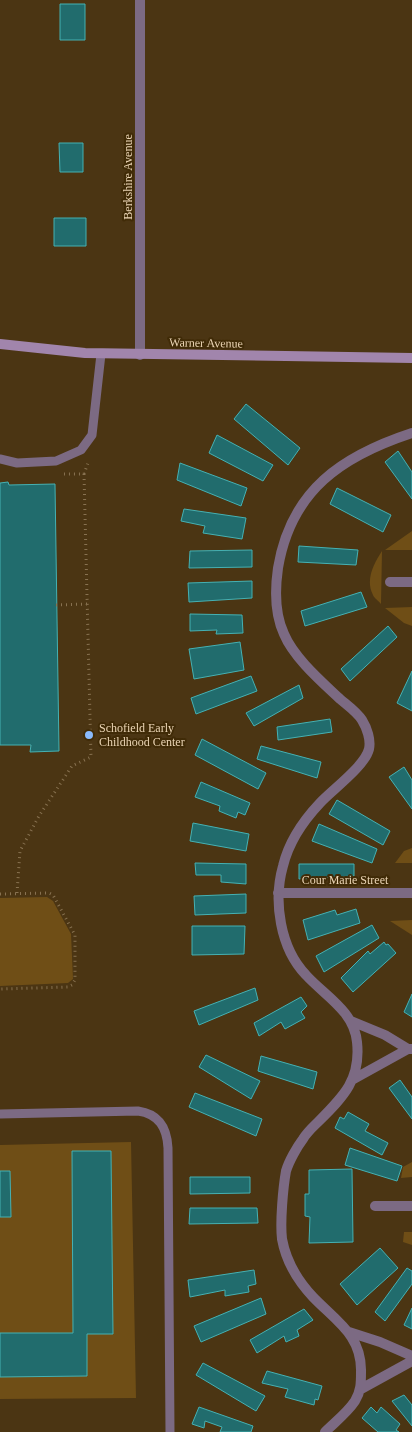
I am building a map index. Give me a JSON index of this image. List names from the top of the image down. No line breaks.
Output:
{"streets":{"street":["Berkshire Avenue","Warner Avenue","Cour Marie Street"]},"crossings":[["Berkshire Avenue","Warner Avenue"]],"places":["Schofield Early Childhood Center"]}
